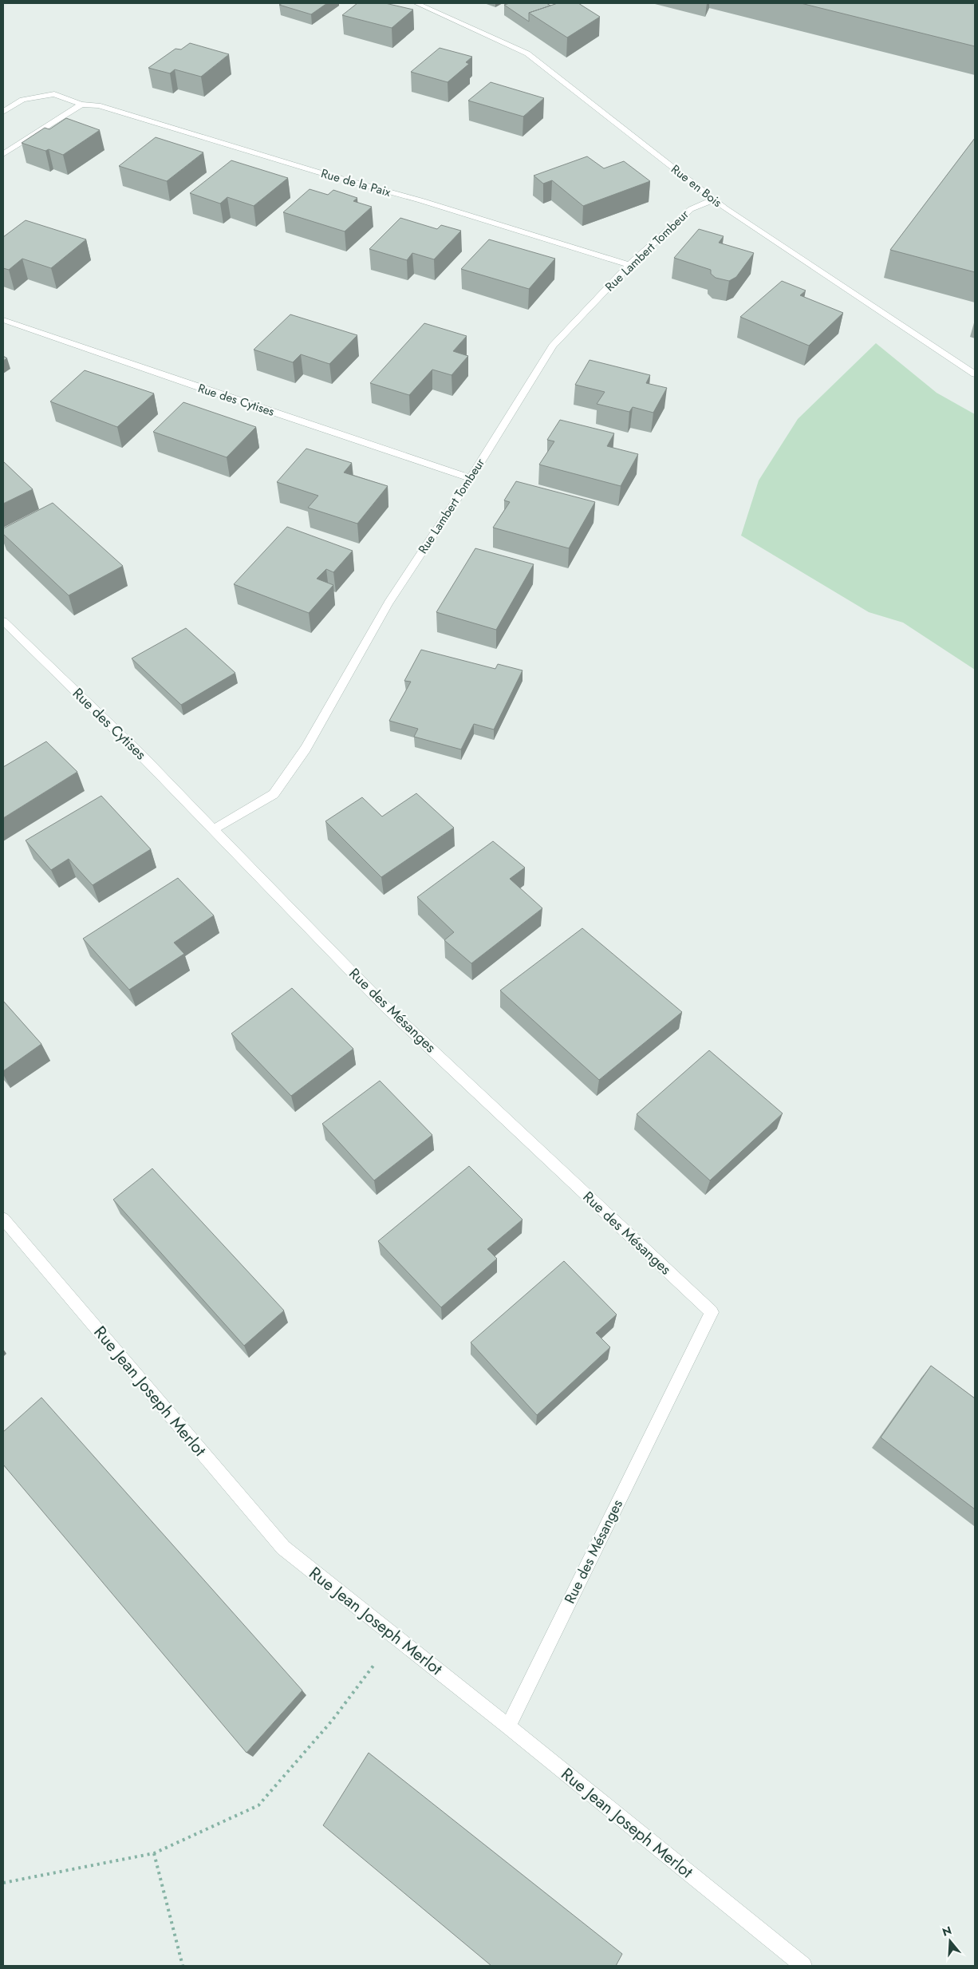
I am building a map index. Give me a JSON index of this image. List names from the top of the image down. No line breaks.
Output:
{"streets":{"street":["Rue de la Paix","Rue en Bois","Rue Lambert Tombeur","Rue des Cytises","Rue des Mésanges","Rue Jean Joseph Merlot"]},"crossings":[["Rue de la Paix","Rue Lambert Tombeur"],["Rue en Bois","Rue Lambert Tombeur"],["Rue Lambert Tombeur","Rue des Cytises"],["Rue Lambert Tombeur","Rue des Mésanges"],["Rue des Cytises","Rue des Mésanges"],["Rue des Mésanges","Rue Jean Joseph Merlot"]],"north":"top"}
